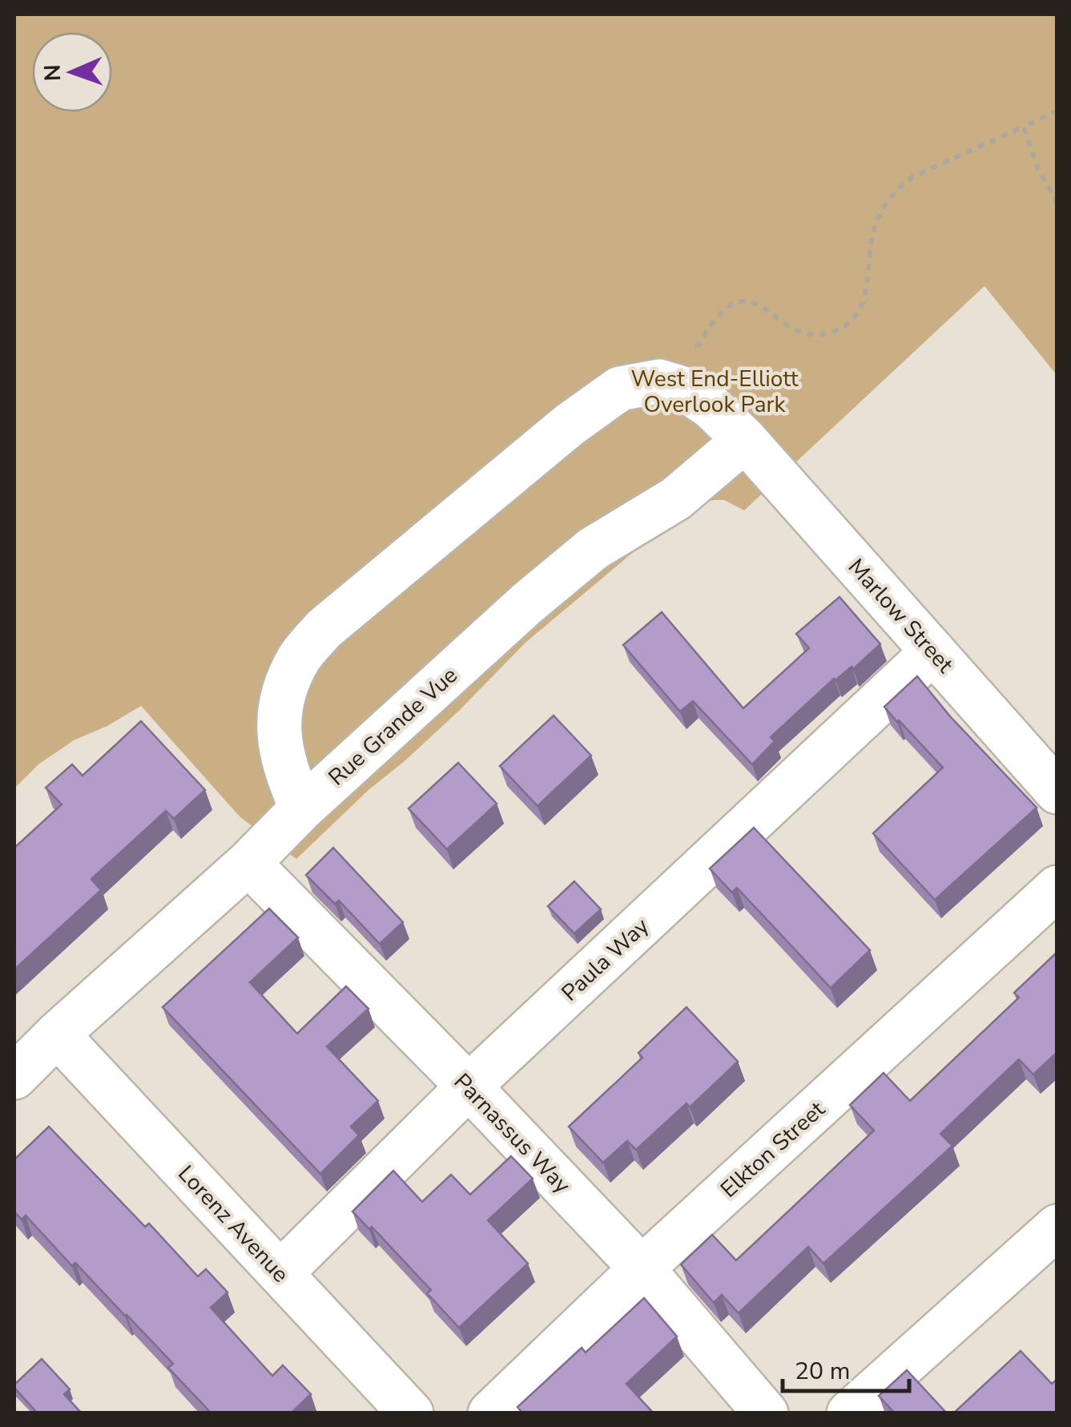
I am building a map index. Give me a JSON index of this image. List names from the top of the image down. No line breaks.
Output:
{"streets":{"street":["Marlow Street","Rue Grande Vue","Paula Way","Parnassus Way","Elkton Street","Lorenz Avenue"]},"crossings":[["Marlow Street","Rue Grande Vue"],["Marlow Street","Paula Way"],["Rue Grande Vue","Parnassus Way"],["Rue Grande Vue","Lorenz Avenue"],["Paula Way","Parnassus Way"],["Paula Way","Lorenz Avenue"],["Parnassus Way","Elkton Street"]],"parks":["West End-Elliott Overlook Park"],"scale_bar":"20 m","north":"left"}
